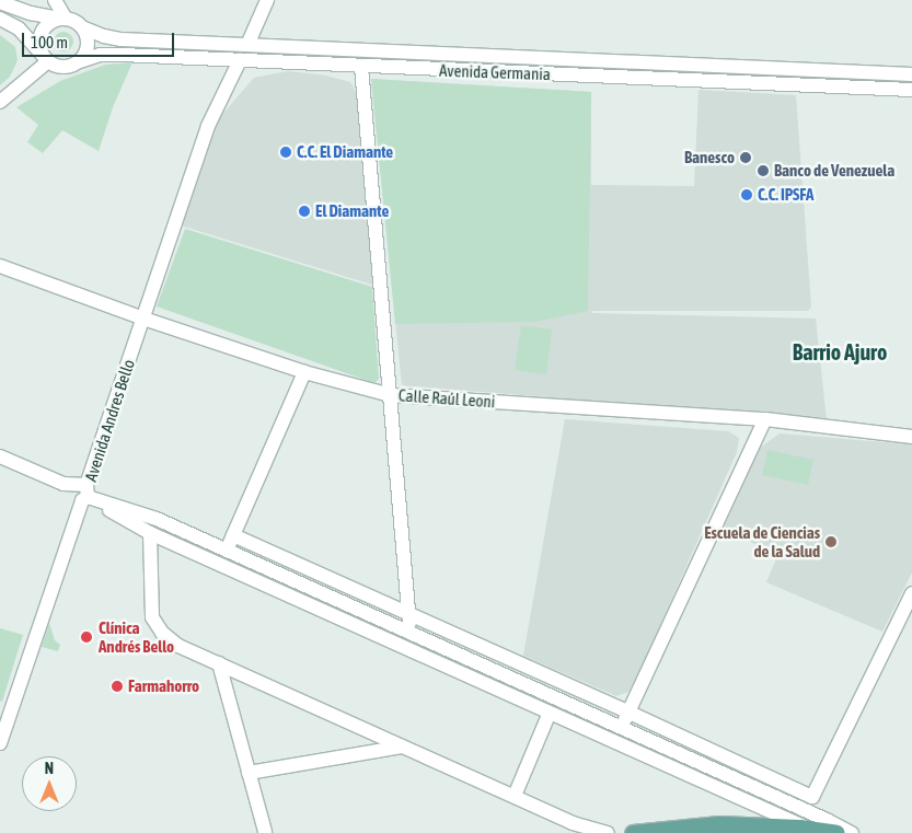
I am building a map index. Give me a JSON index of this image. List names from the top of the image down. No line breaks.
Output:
{"streets":{"street":["Avenida Germania","Calle Raúl Leoni","Avenida Andres Bello"]},"crossings":[["Avenida Germania","Avenida Andres Bello"],["Calle Raúl Leoni","Avenida Andres Bello"]],"districts":["Barrio Ajuro"],"places":["C.C. El Diamante","Banesco","Banco de Venezuela","C.C. IPSFA","El Diamante","Escuela de Ciencias de la Salud","Clínica Andrés Bello","Farmahorro"],"scale_bar":"100 m","north":"top"}
